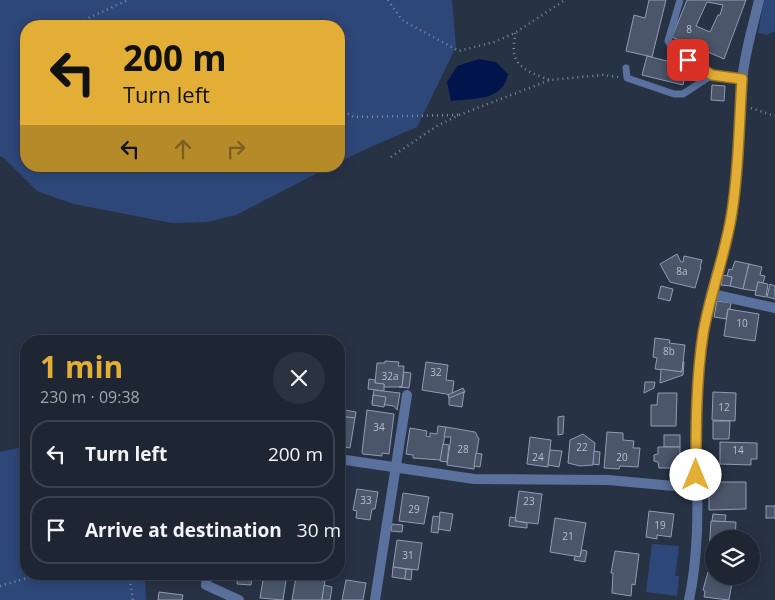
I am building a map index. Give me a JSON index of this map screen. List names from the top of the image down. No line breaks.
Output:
{"house_numbers":["8","8a","10","8b","32","32a","12","34","22","28","14","24","20","33","23","29","19","21","31"],"page":{"turn":["200 m","Turn left"],"heading":["1 min","230 m · 09:38"],"list":[{"name":"Turn left","value":"200 m"},{"name":"Arrive at destination","value":"30 m"}]}}
